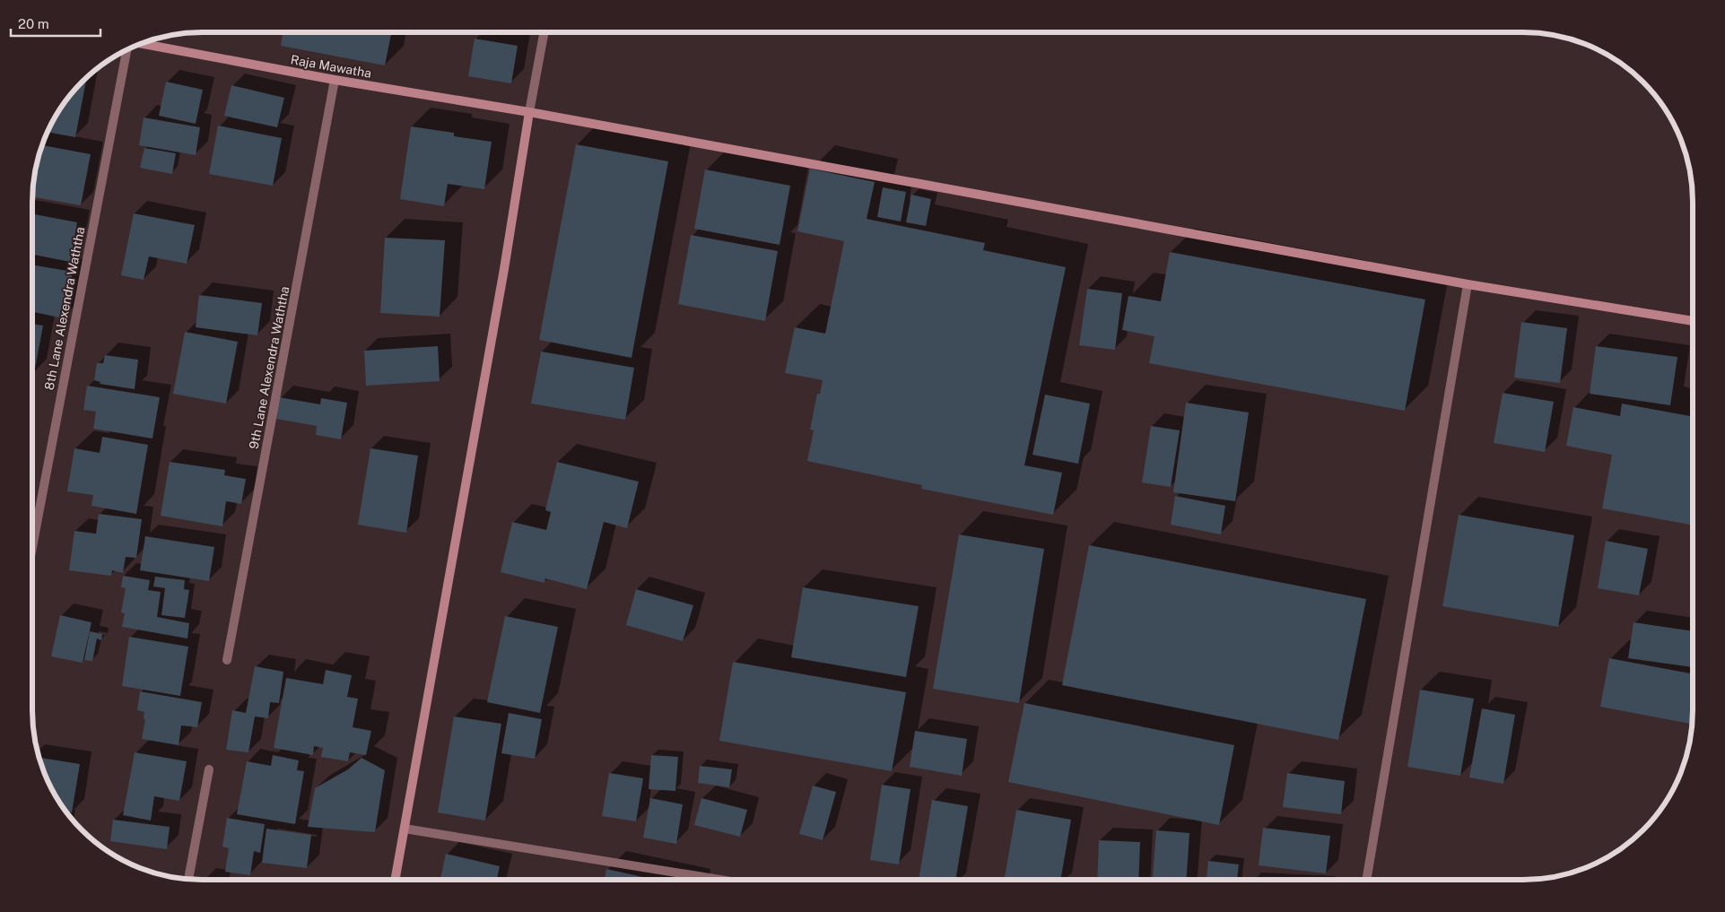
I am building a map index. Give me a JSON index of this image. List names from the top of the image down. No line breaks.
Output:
{"streets":{"street":["Raja Mawatha","8th Lane Alexendra Waththa","9th Lane Alexendra Waththa"]},"crossings":[["Raja Mawatha","9th Lane Alexendra Waththa"]],"scale_bar":"20 m"}
